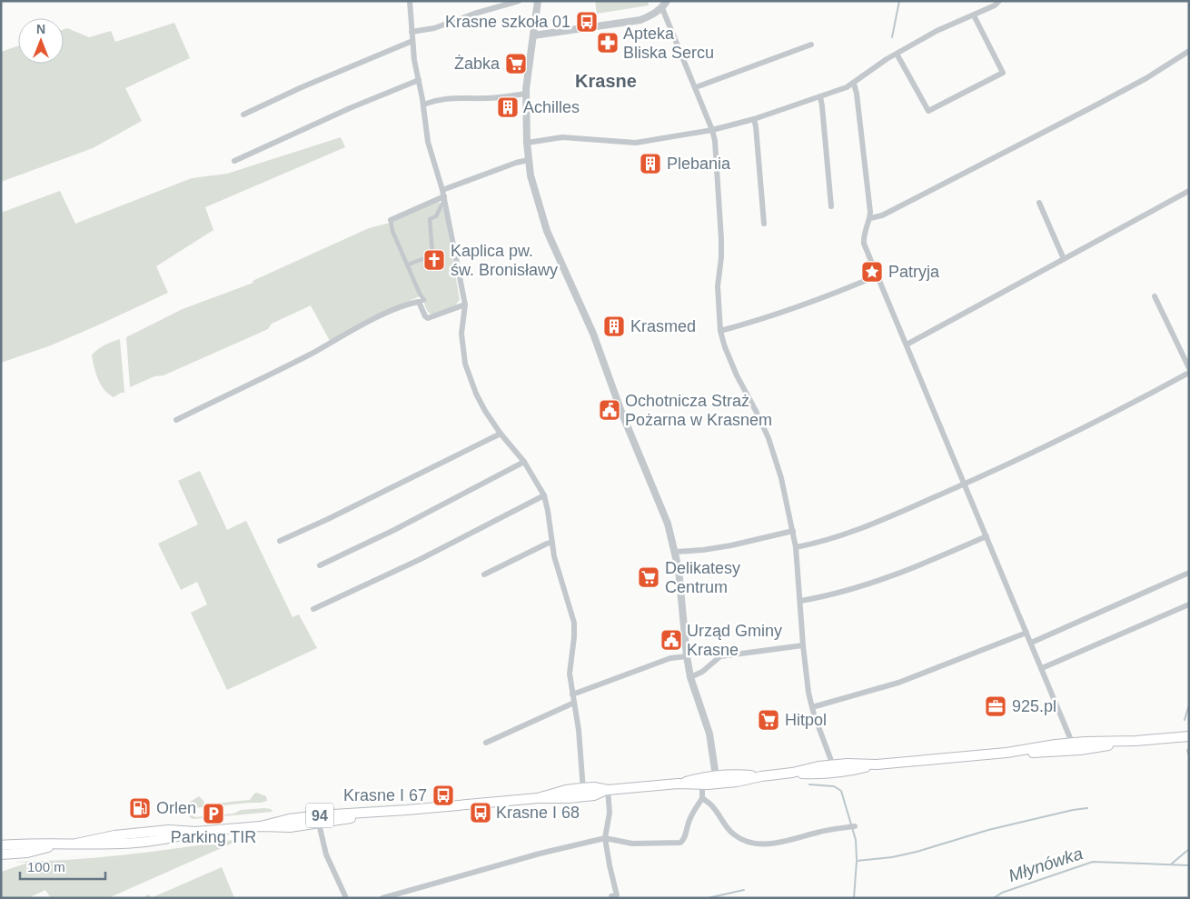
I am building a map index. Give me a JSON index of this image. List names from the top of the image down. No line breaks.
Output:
{"streets":{"main road":["94"]},"districts":["Krasne"],"water":["Młynówka"],"places":{"bus stop":["Krasne szkoła 01","Krasne I 67","Krasne I 68"],"pharmacy":["Apteka Bliska Sercu"],"supermarket":["Żabka","Delikatesy Centrum","Hitpol"],"building":["Achilles","Plebania","Krasmed"],"church":["Kaplica pw. św. Bronisławy"],"place":["Patryja"],"public building":["Ochotnicza Straż Pożarna w Krasnem","Urząd Gminy Krasne"],"office":["925.pl"],"fuel station":["Orlen"],"parking":["Parking TIR"]},"scale_bar":"100 m","north":"top"}
